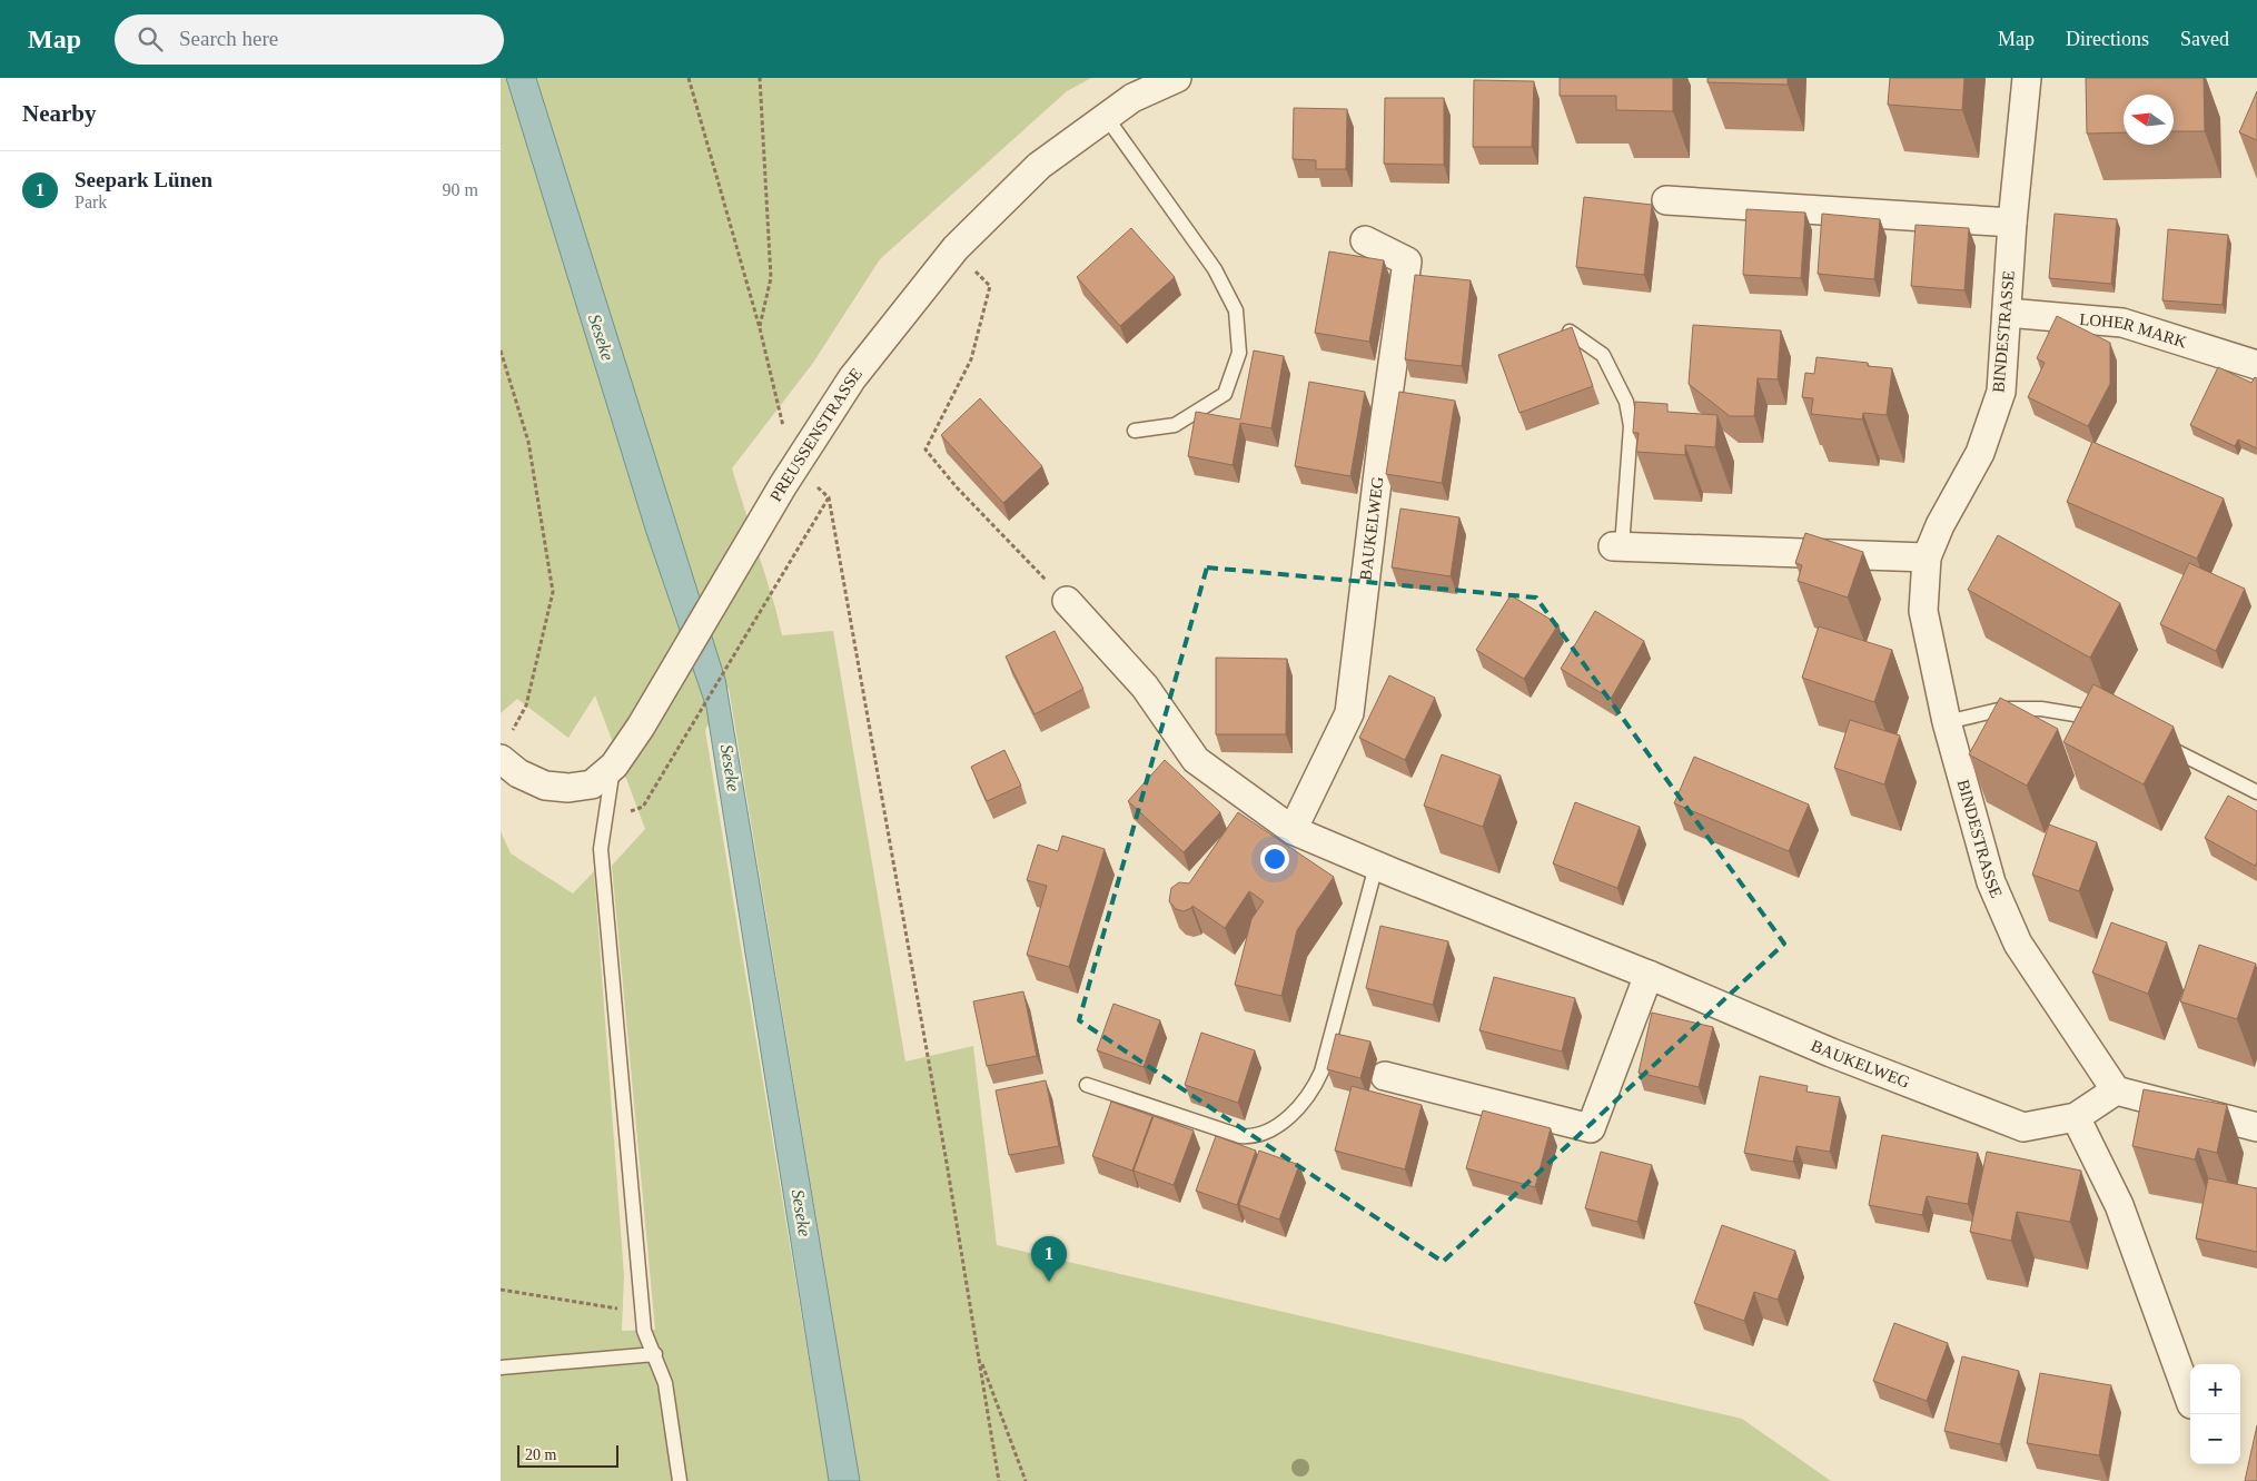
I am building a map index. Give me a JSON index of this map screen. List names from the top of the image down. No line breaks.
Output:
{"streets":{"street":["BINDESTRASSE","LOHER MARK","PREUSSENSTRASSE","BAUKELWEG"]},"crossings":[["BINDESTRASSE","LOHER MARK"],["BINDESTRASSE","BAUKELWEG"]],"water":["Seseke"],"scale_bar":"20 m","north":"left","page":{"header":"Map","search":"Search here","nav":["Map","Directions","Saved"],"heading":"Nearby","list":[{"mark":"1","name":"Seepark Lünen","note":"Park","value":"90 m"}],"pins":"1","map_buttons":["+","−"],"scale":"20 m"}}
